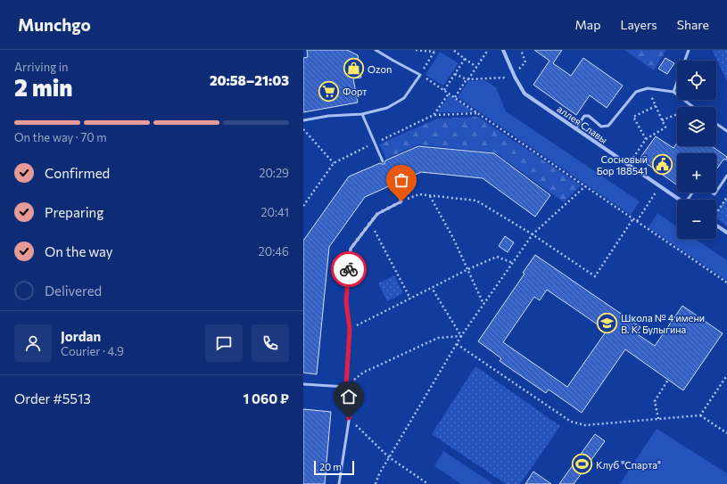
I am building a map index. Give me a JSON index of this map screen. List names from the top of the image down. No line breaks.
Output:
{"streets":{"street":["аллея Славы"]},"places":{"shop":["Ozon"],"supermarket":["Форт"],"public building":["Сосновый Бор 188541"],"school or university":["Школа № 4 имени В. К. Булыгина"],"sports":["Клуб \"Спарта\""]},"scale_bar":"20 m","page":{"header":"Munchgo","nav":["Map","Layers","Share"],"heading":["2 min","Arriving in","20:58–21:03"],"panel":["Jordan","Courier · 4.9","Order #5513","1 060 ₽"],"map_buttons":["+","−"],"bar":"On the way · 70 m","list":[["Confirmed","20:29"],["Preparing","20:41"],["On the way","20:46"],"Delivered"],"scale":"20 m"}}
